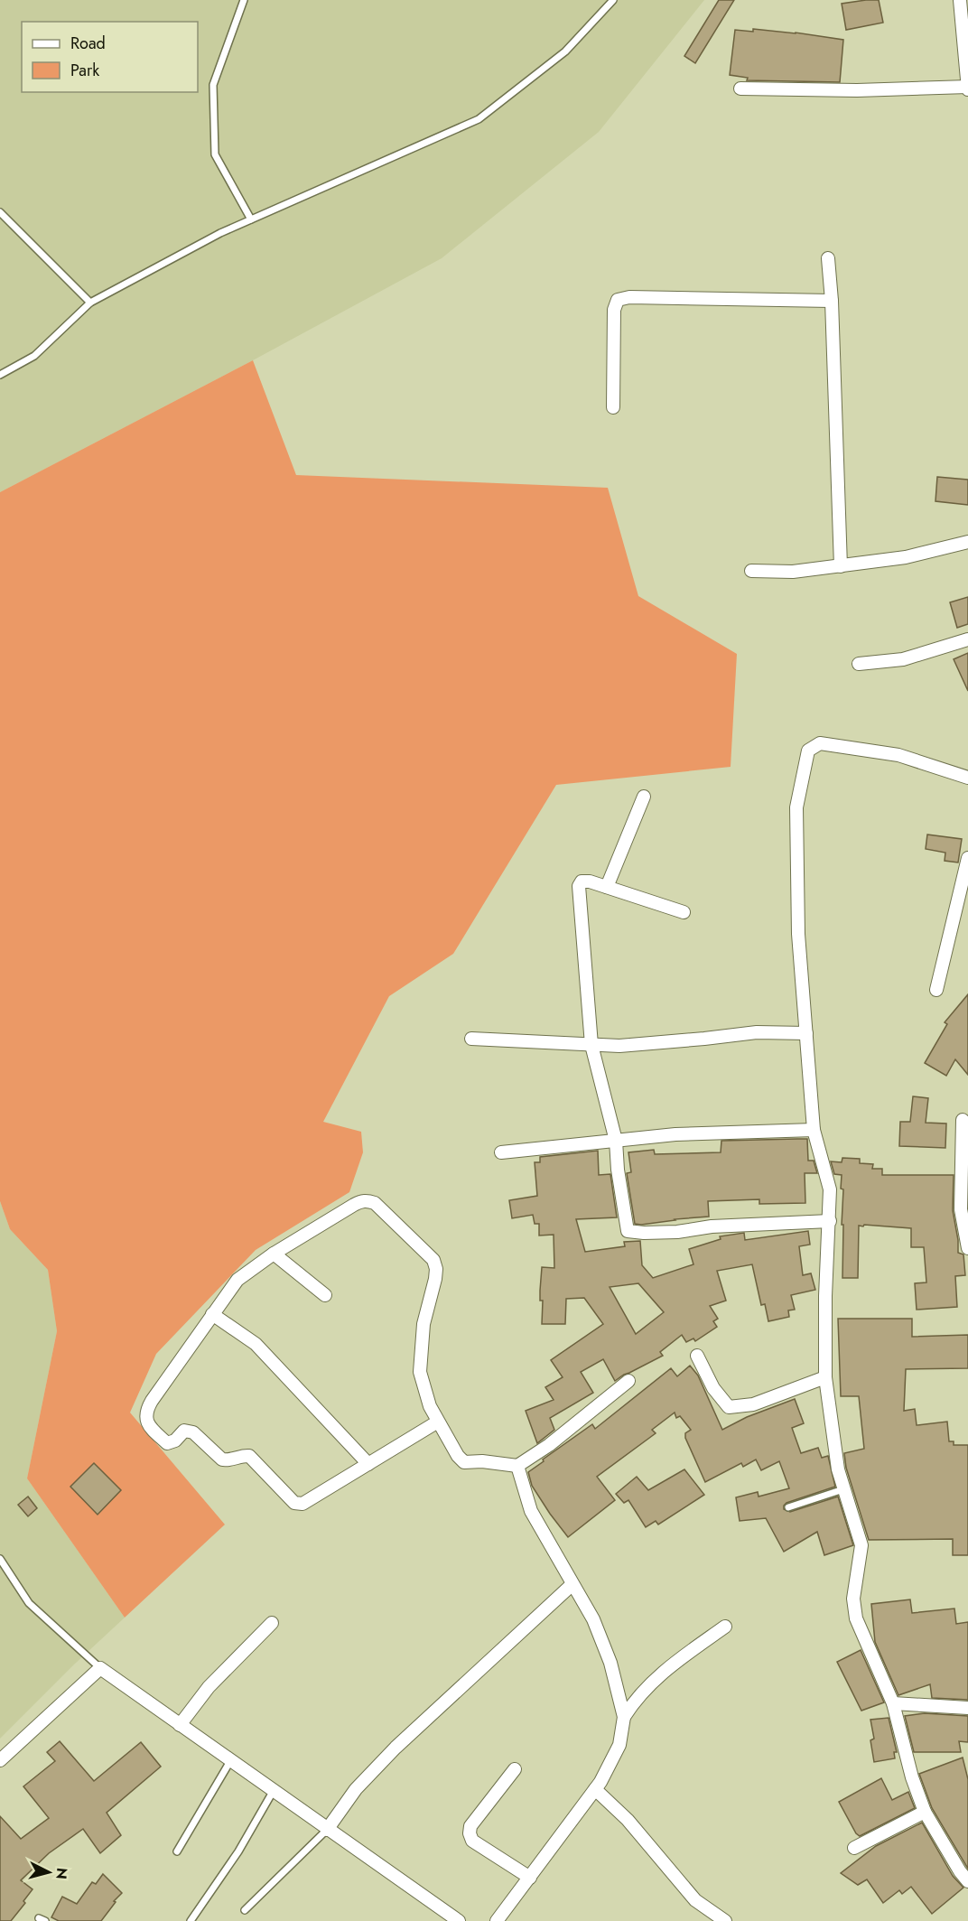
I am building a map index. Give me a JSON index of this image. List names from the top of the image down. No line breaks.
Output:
{"legend":["Road","Park"],"north":"right"}
